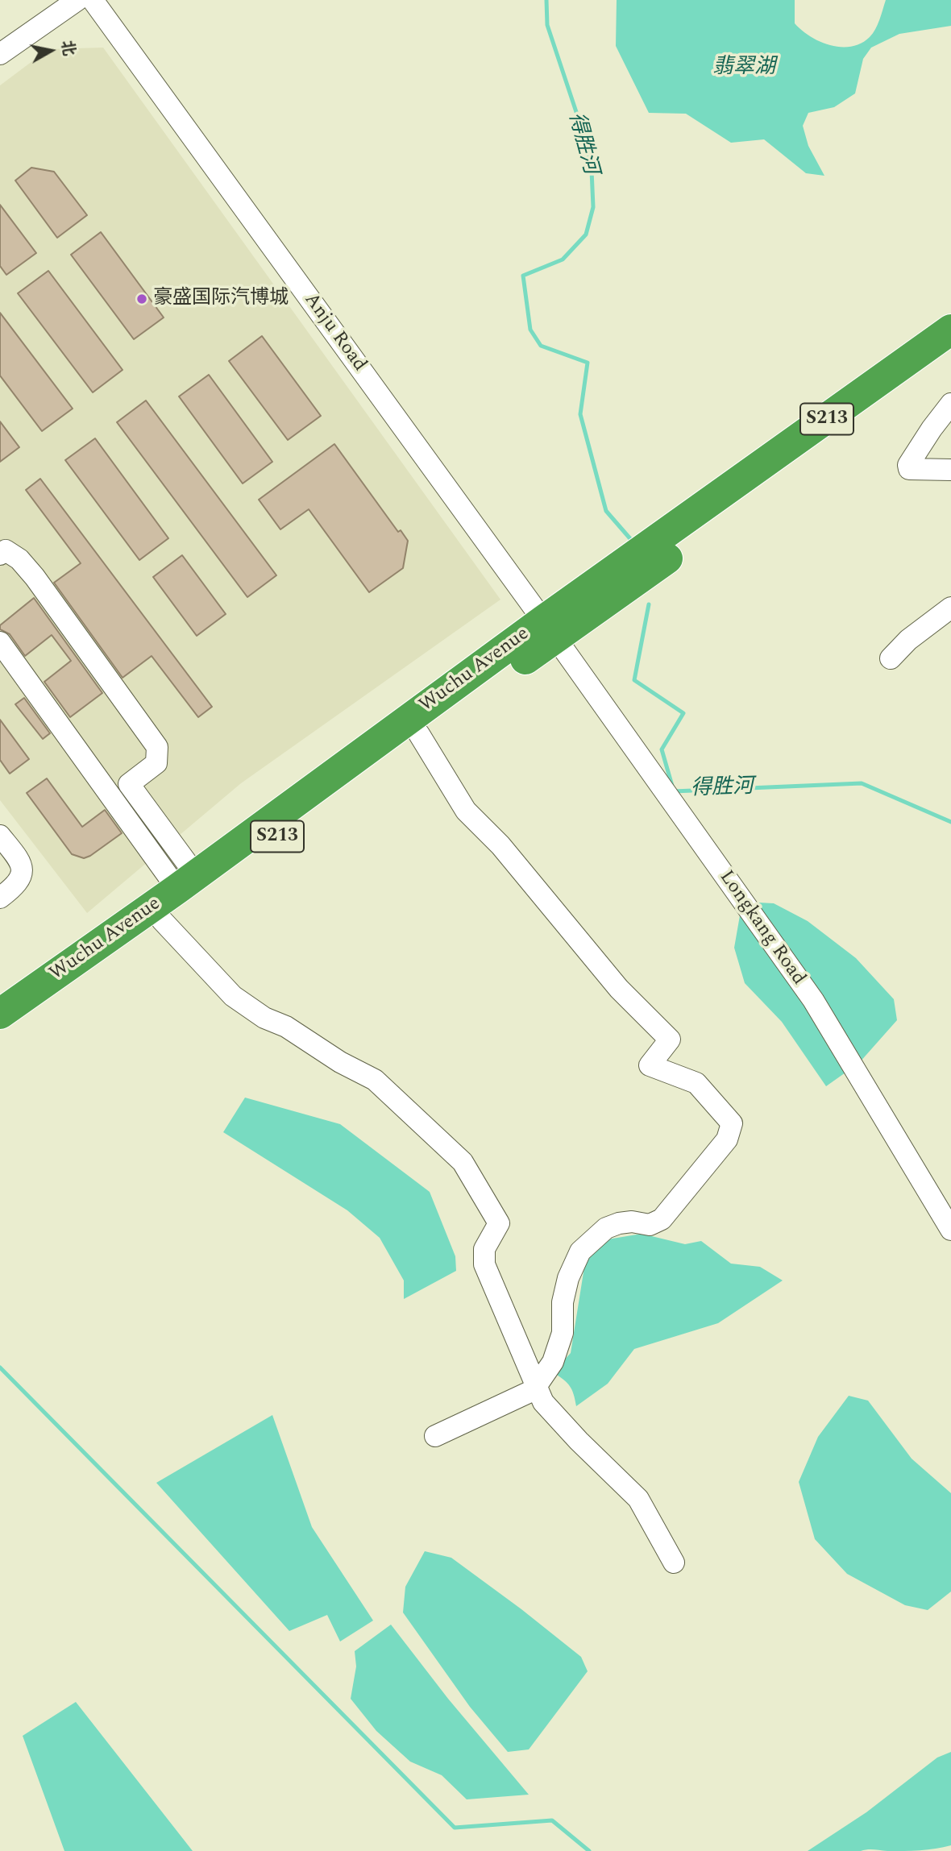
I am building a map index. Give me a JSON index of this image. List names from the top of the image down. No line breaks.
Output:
{"streets":{"highway":["S213","Wuchu Avenue"],"street":["Anju Road","Longkang Road"]},"crossings":[["Anju Road","Wuchu Avenue"],["Anju Road","Longkang Road"],["Wuchu Avenue","Longkang Road"]],"water":["翡翠湖","得胜河"],"places":["豪盛国际汽博城"],"north":"right"}
